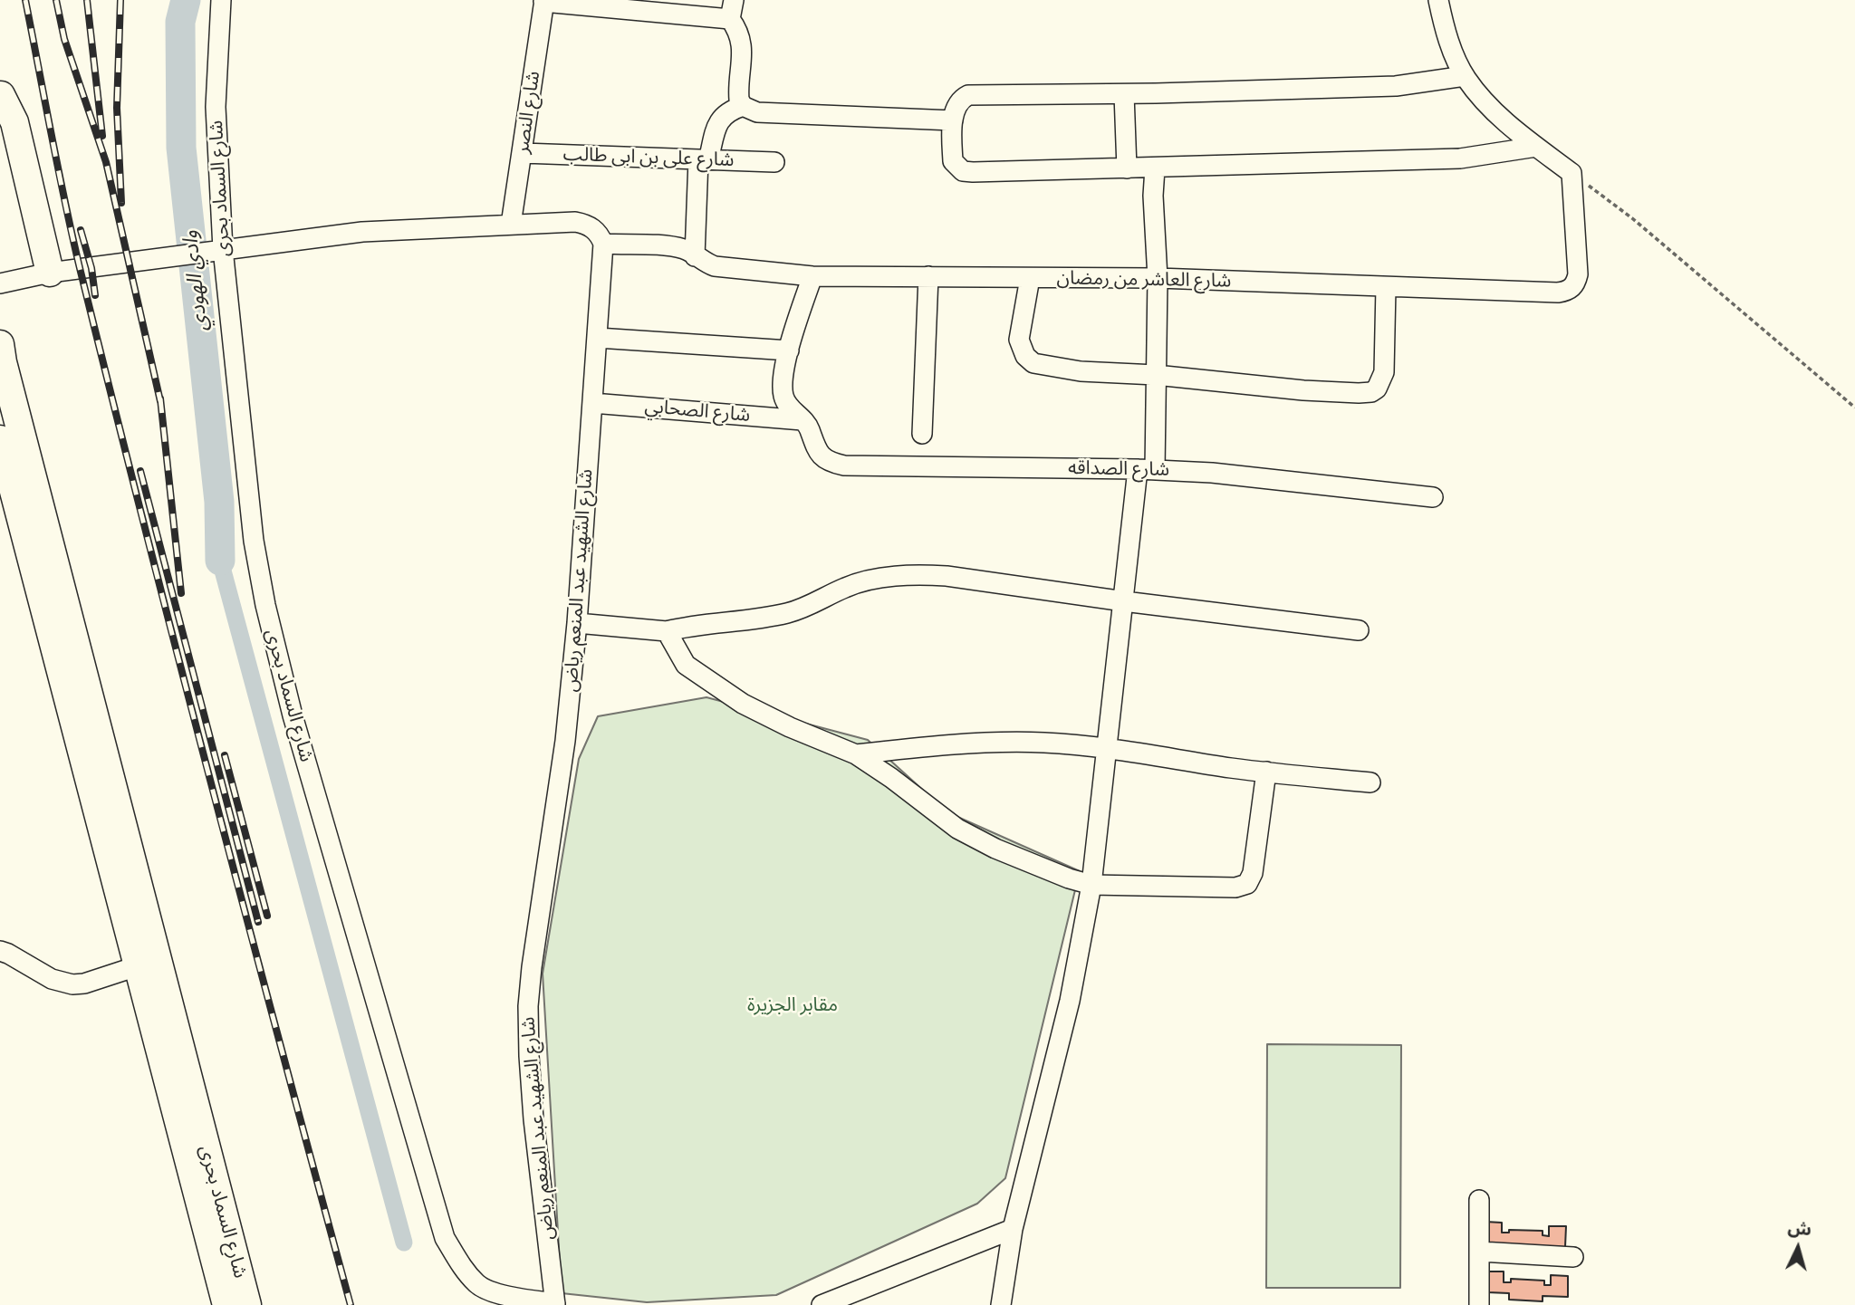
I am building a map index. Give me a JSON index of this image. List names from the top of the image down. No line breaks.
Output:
{"streets":{"highway":["شارع السماد بحرى"],"street":["شارع النصر","شارع على بن ابى طالب","شارع العاشر من رمضان","شارع الصحابي","شارع الصداقه","شارع الشهيد عبد المنعم رياض"]},"crossings":[["شارع النصر","شارع على بن ابى طالب"],["شارع السماد بحرى","شارع الشهيد عبد المنعم رياض"],["شارع العاشر من رمضان","شارع الشهيد عبد المنعم رياض"],["شارع الصحابي","شارع الصداقه"],["شارع الصحابي","شارع الشهيد عبد المنعم رياض"]],"water":["وادي الهودي"],"parks":["مقابر الجزيرة"],"north":"top"}
